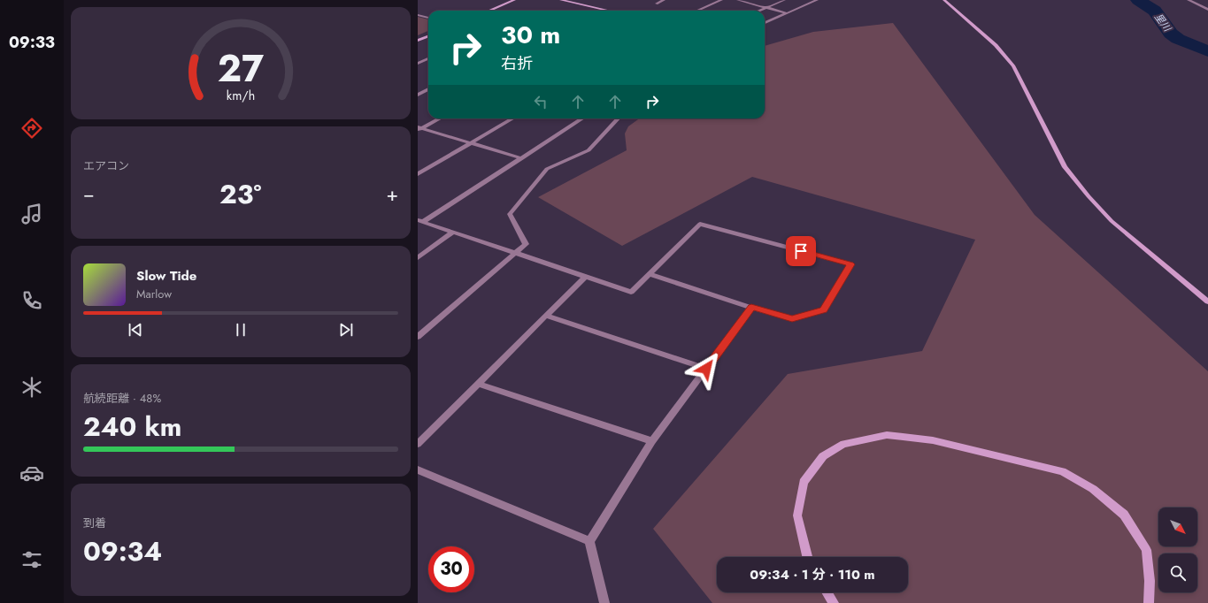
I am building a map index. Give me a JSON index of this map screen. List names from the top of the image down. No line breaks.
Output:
{"water":["里川"],"north":"bottom right","page":{"tabs":"09:33","turn":["30 m","右折"],"tile":["エアコン",["航続距離 · 48%","240 km"],["到着","09:34"]],"heat":["−","23°","+"],"song":["Slow Tide","Marlow"],"limit":"30","trip":"09:34 · 1 分 · 110 m","gauge":["27","km/h"]}}
